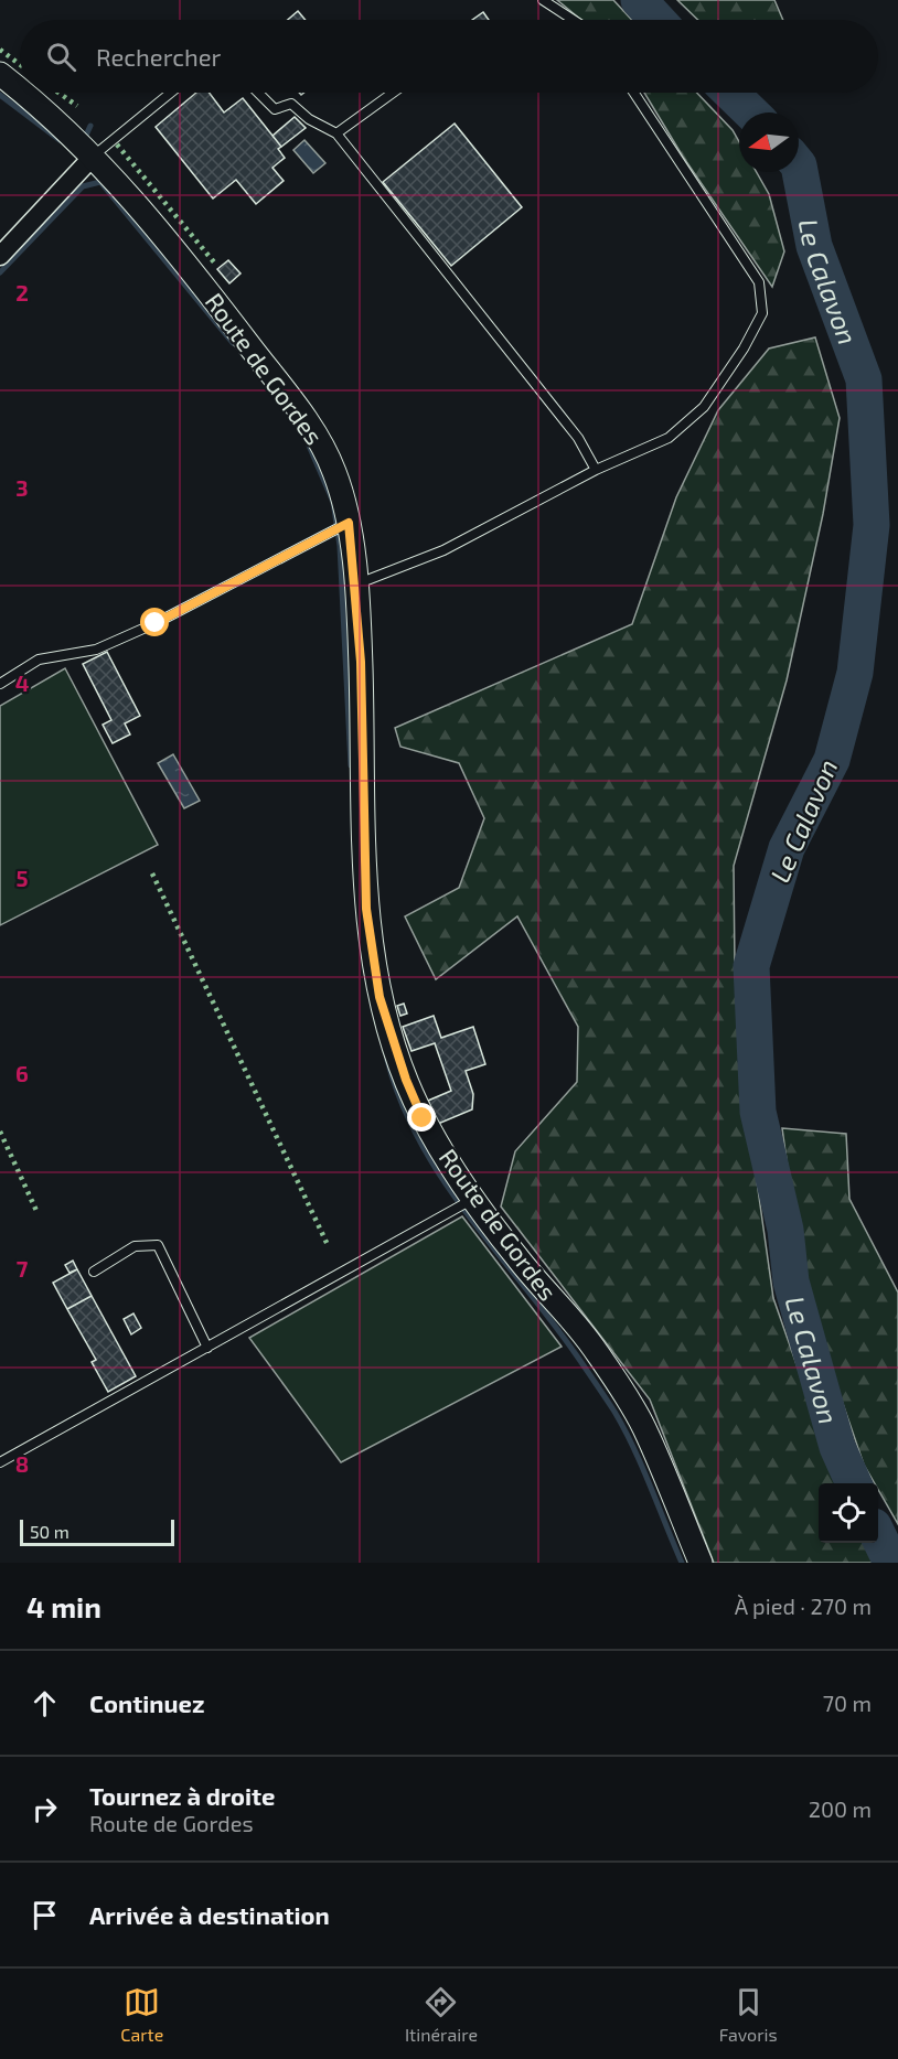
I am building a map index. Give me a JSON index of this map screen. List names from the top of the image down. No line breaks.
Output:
{"streets":{"street":["Route de Gordes"]},"water":["Le Calavon"],"scale_bar":"50 m","north":"left","page":{"search":"Rechercher","scale":"50 m","heading":["4 min","À pied · 270 m"],"list":[["Continuez","70 m"],["Tournez à droite","Route de Gordes","200 m"],"Arrivée à destination"],"nav":["Carte","Itinéraire","Favoris"]},"grid":{"rows":["2","3","4","5","6","7","8"]}}
